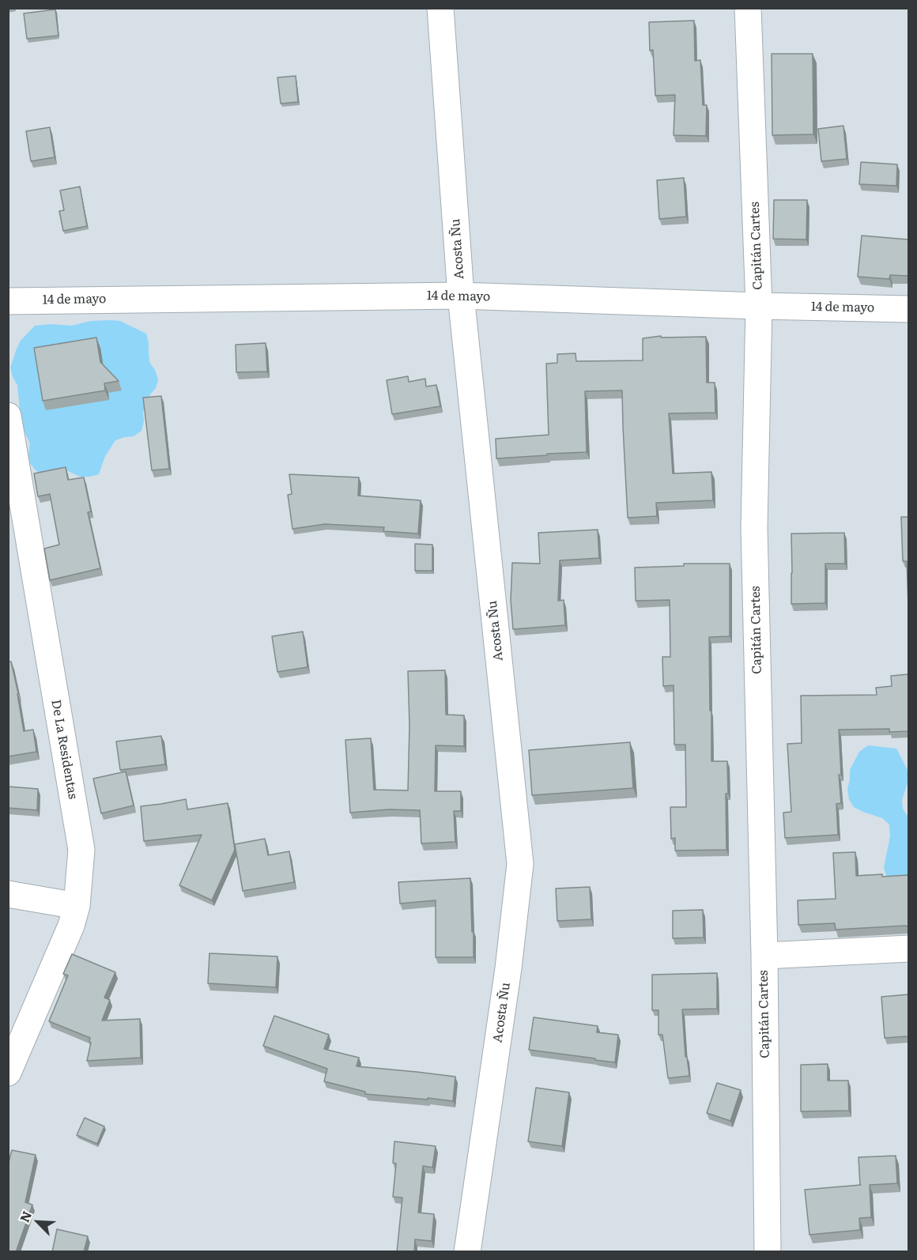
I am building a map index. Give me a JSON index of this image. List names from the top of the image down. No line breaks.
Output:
{"streets":{"street":["Capitán Cartes","Acosta Ñu","14 de mayo","De La Residentas"]},"crossings":[["Capitán Cartes","14 de mayo"],["Acosta Ñu","14 de mayo"]],"north":"top left"}
